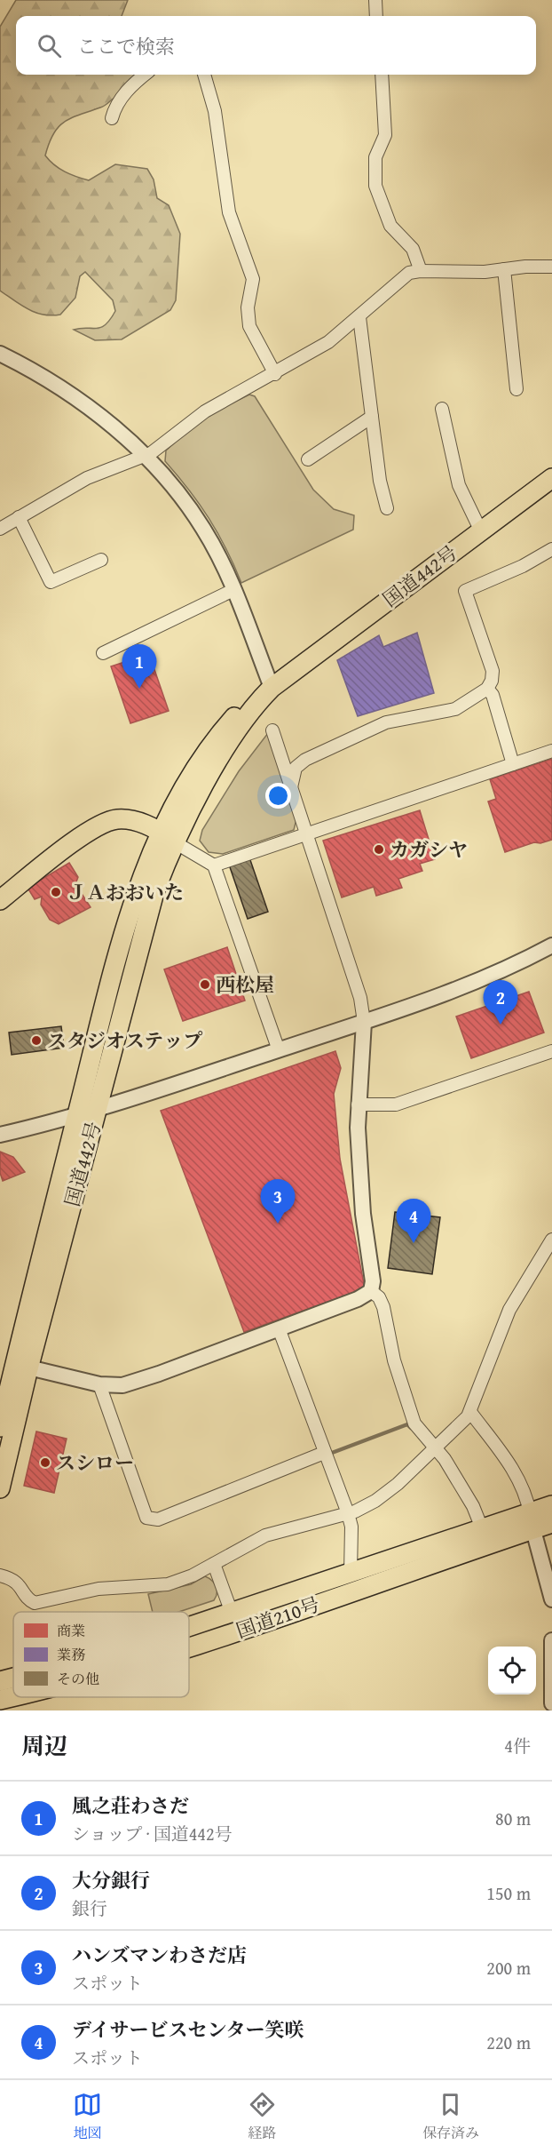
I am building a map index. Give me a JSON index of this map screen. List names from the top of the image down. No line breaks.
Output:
{"streets":{"highway":["国道442号","国道210号"]},"places":["カガシヤ","ＪＡおおいた","西松屋","スタジオステップ","スシロー"],"legend":["商業","業務","その他"],"page":{"search":"ここで検索","pins":["1","2","3","4"],"heading":["周辺","4件"],"list":[{"mark":"1","name":"風之荘わさだ","note":"ショップ · 国道442号","value":"80 m"},{"mark":"2","name":"大分銀行","note":"銀行","value":"150 m"},{"mark":"3","name":"ハンズマンわさだ店","note":"スポット","value":"200 m"},{"mark":"4","name":"デイサービスセンター笑咲","note":"スポット","value":"220 m"}],"nav":["地図","経路","保存済み"]}}
